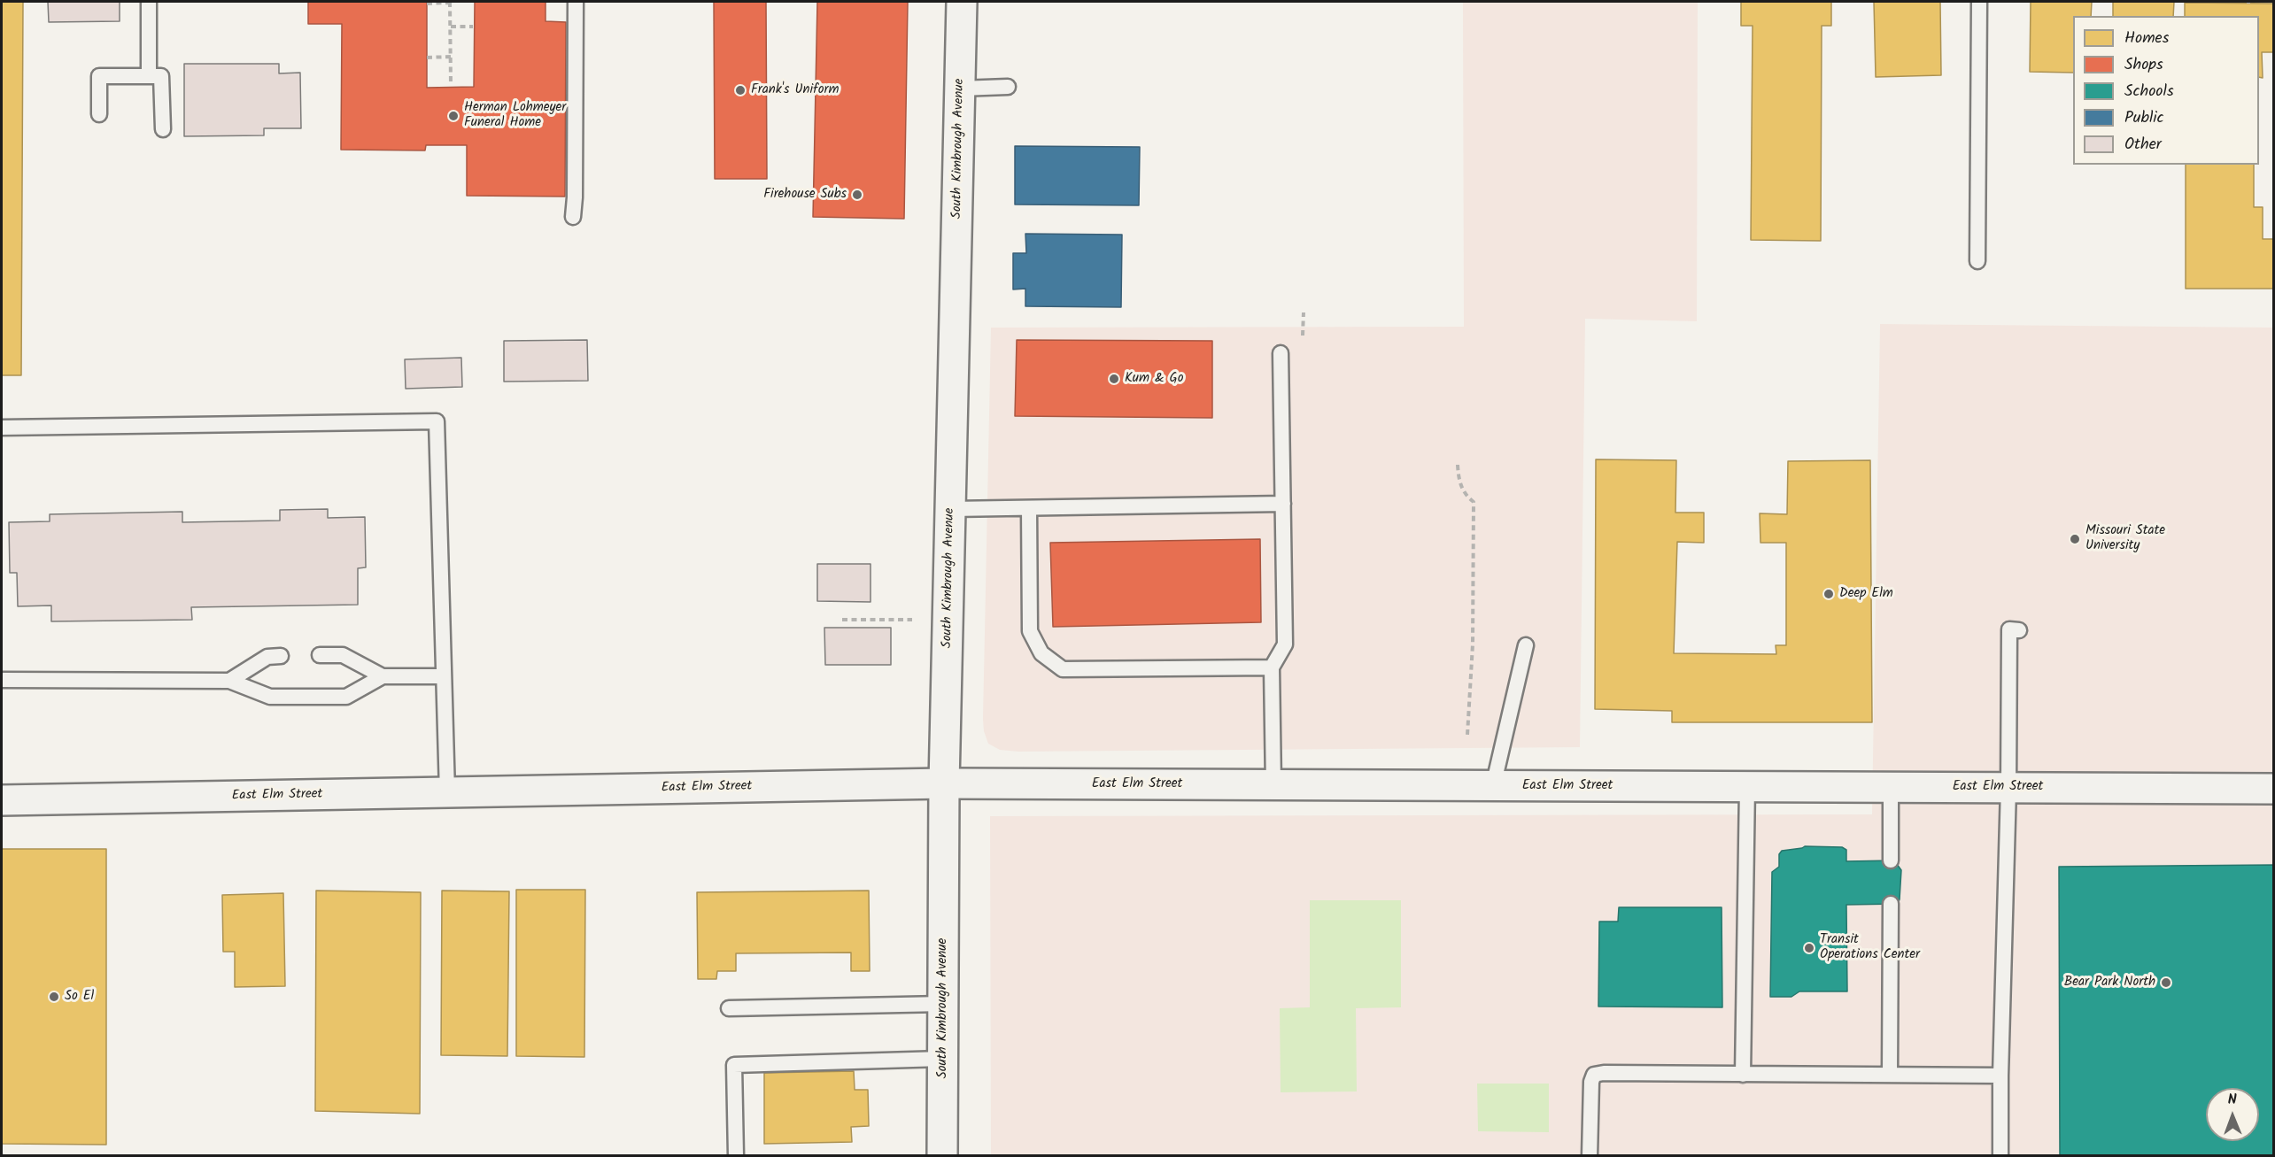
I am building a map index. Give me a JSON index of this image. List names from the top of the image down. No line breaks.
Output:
{"streets":{"street":["South Kimbrough Avenue","East Elm Street"]},"crossings":[["South Kimbrough Avenue","East Elm Street"]],"places":["Frank's Uniform","Herman Lohmeyer Funeral Home","Firehouse Subs","Kum & Go","Missouri State University","Deep Elm","Transit Operations Center","Bear Park North","So El"],"legend":["Homes","Shops","Schools","Public","Other"],"north":"top"}
